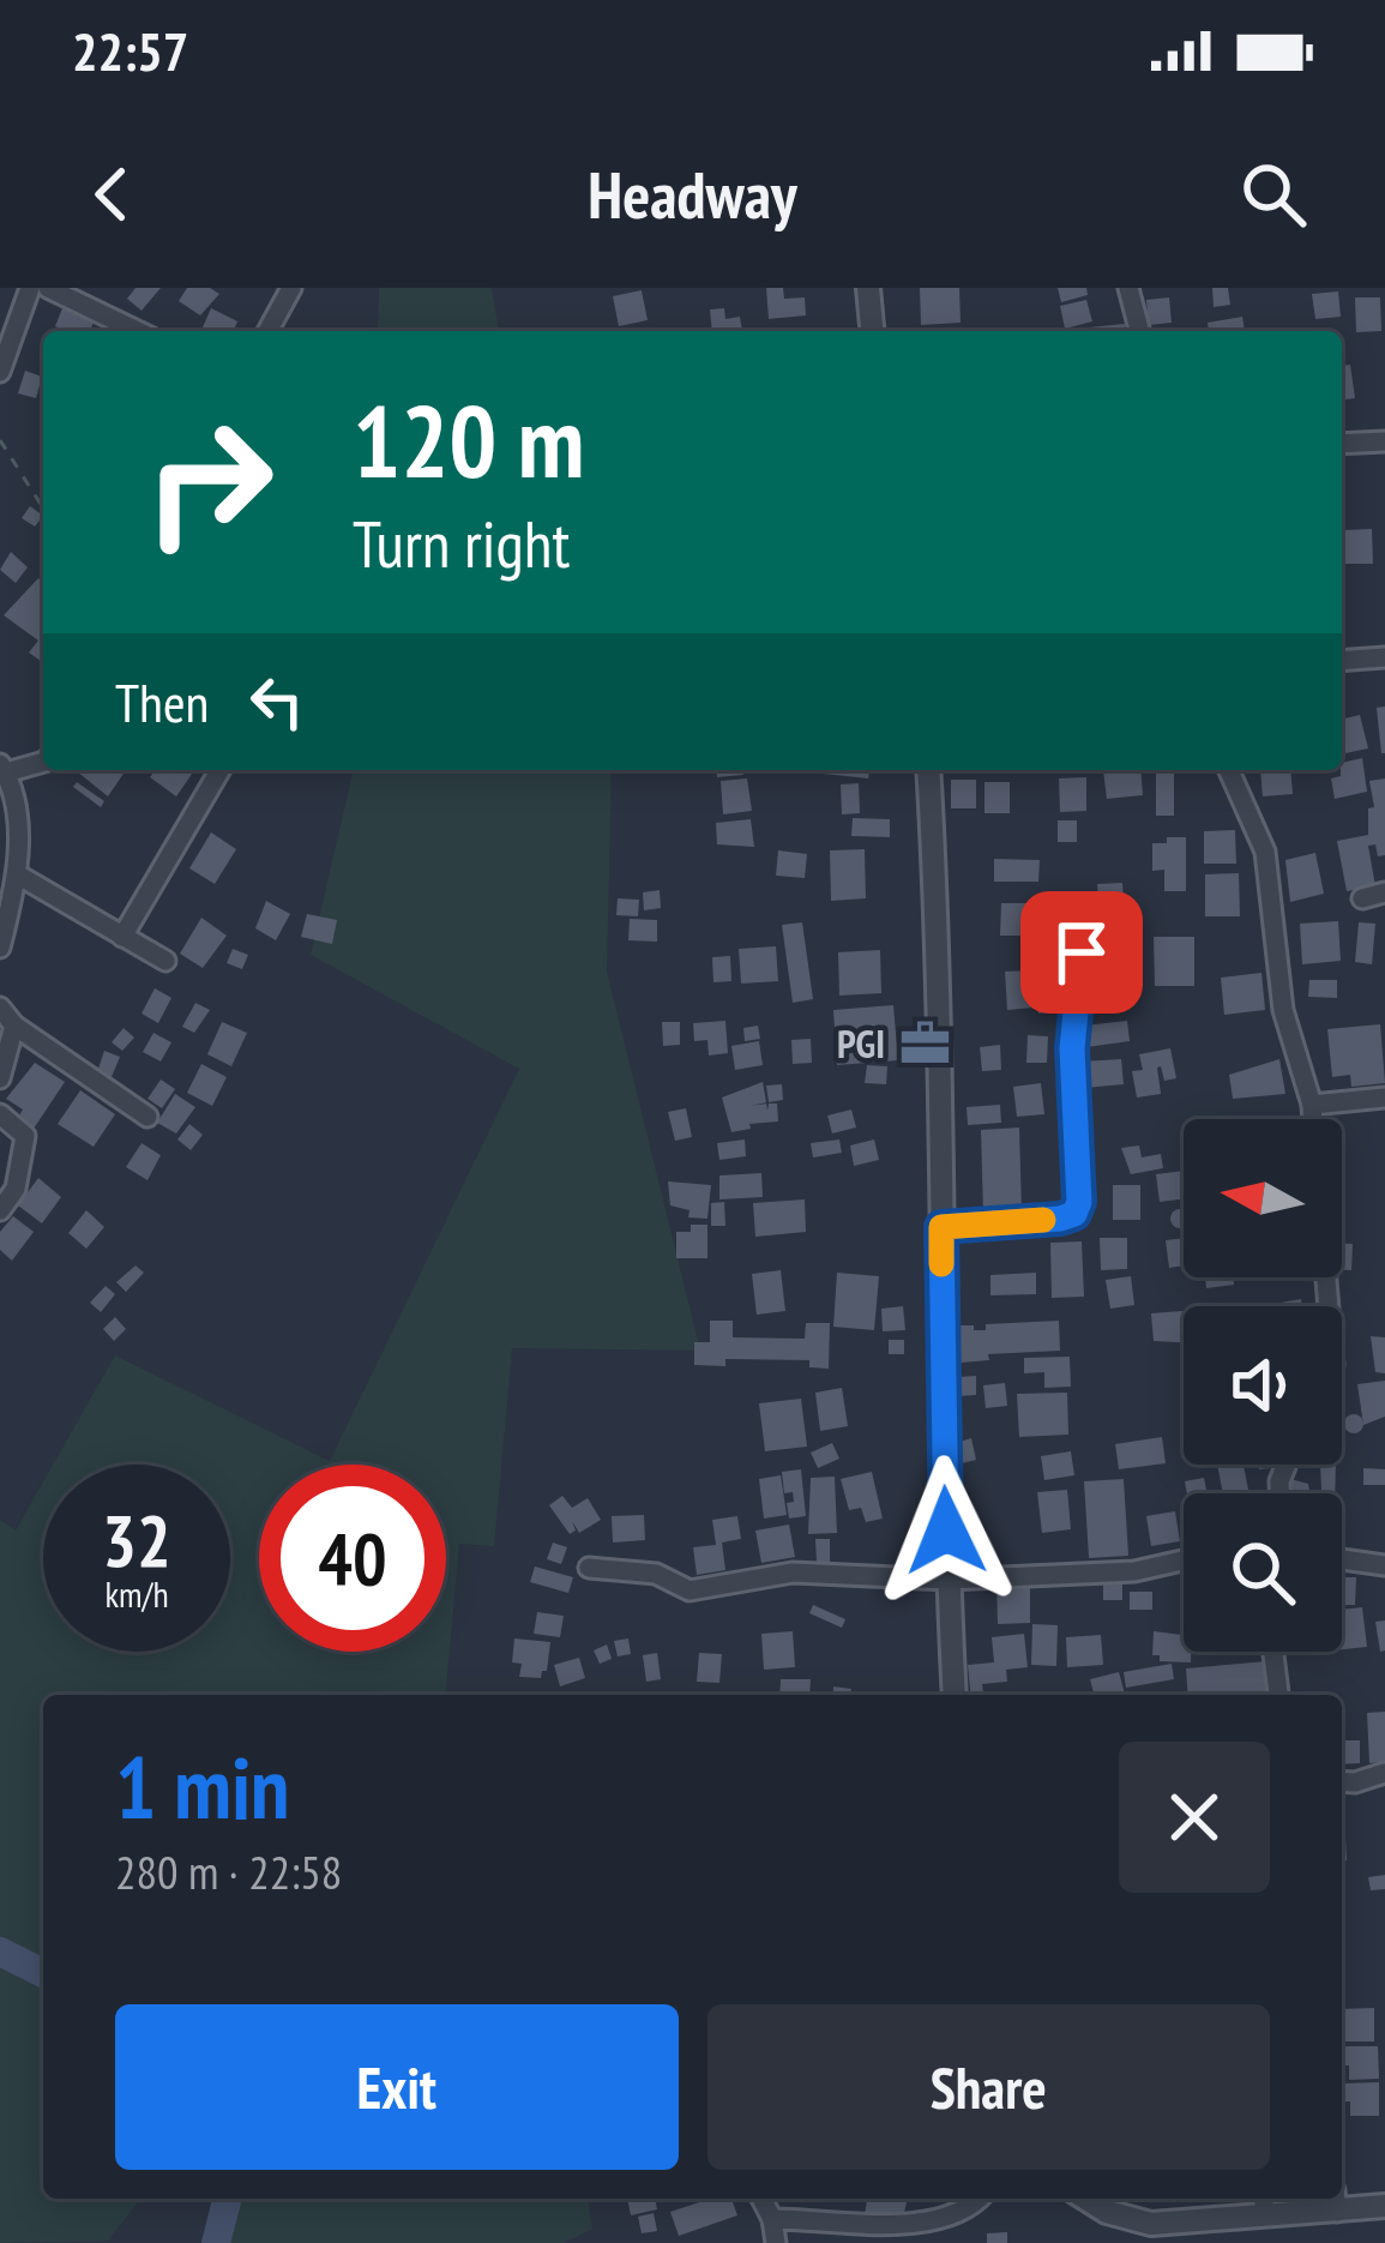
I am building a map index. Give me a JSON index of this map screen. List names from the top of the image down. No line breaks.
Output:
{"places":{"office":["PGI"]},"north":"left","page":{"status":"22:57","header":"Headway","turn":["120 m","Turn right"],"then":"Then","speed":"32 km/h","limit":"40","heading":["1 min","280 m · 22:58"],"buttons":["Exit","Share"]}}
